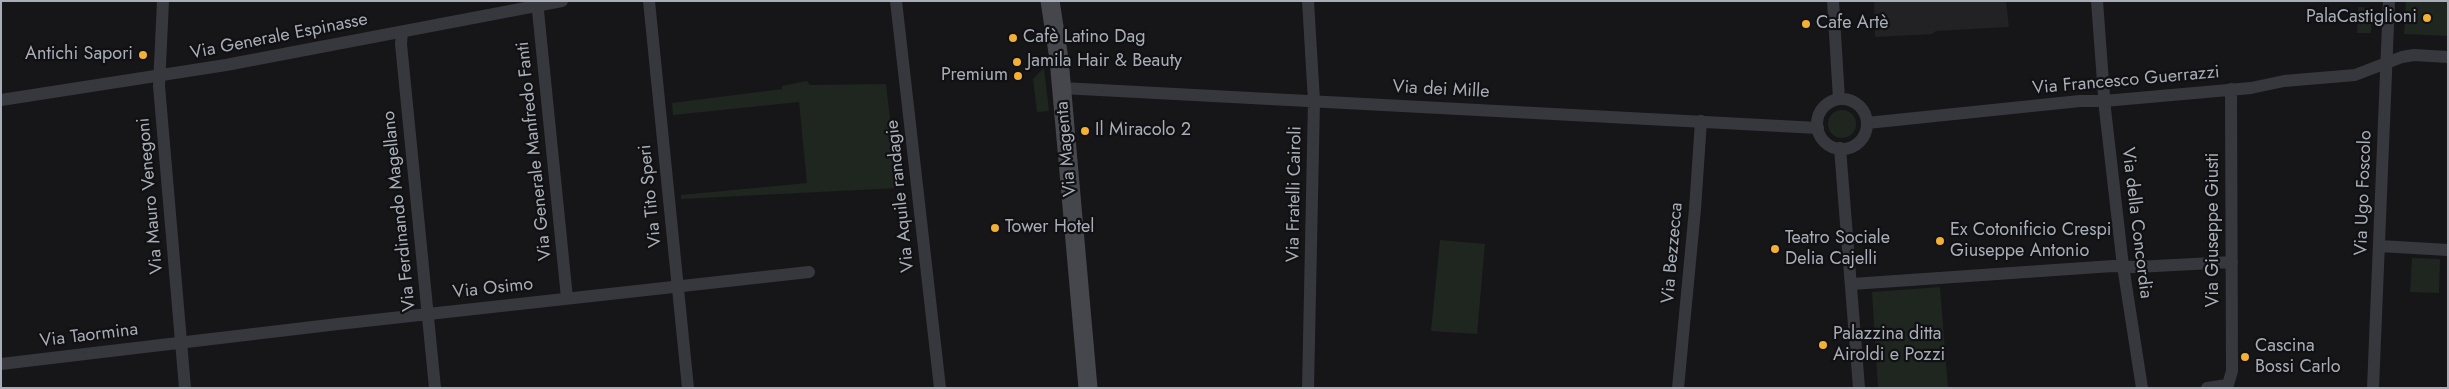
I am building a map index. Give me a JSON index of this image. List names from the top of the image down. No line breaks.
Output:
{"streets":{"street":["Via Generale Espinasse","Via Francesco Guerrazzi","Via dei Mille","Via Magenta","Via Generale Manfredo Fanti","Via Ugo Foscolo","Via Fratelli Cairoli","Via Mauro Venegoni","Via Tito Speri","Via Aquile randagie","Via Ferdinando Magellano","Via della Concordia","Via Giuseppe Giusti","Via Bezzecca","Via Osimo","Via Taormina"]},"crossings":[["Via Generale Espinasse","Via Generale Manfredo Fanti"],["Via Generale Espinasse","Via Mauro Venegoni"],["Via Generale Espinasse","Via Ferdinando Magellano"],["Via Francesco Guerrazzi","Via dei Mille"],["Via Francesco Guerrazzi","Via Ugo Foscolo"],["Via Francesco Guerrazzi","Via della Concordia"],["Via Francesco Guerrazzi","Via Giuseppe Giusti"],["Via dei Mille","Via Magenta"],["Via dei Mille","Via Fratelli Cairoli"],["Via dei Mille","Via Bezzecca"],["Via Generale Manfredo Fanti","Via Osimo"],["Via Mauro Venegoni","Via Osimo"],["Via Mauro Venegoni","Via Taormina"],["Via Tito Speri","Via Osimo"],["Via Ferdinando Magellano","Via Osimo"],["Via Osimo","Via Taormina"]],"places":["PalaCastiglioni","Cafe Artè","Cafè Latino Dag","Antichi Sapori","Jamila Hair & Beauty","Premium","Il Miracolo 2","Tower Hotel","Ex Cotonificio Crespi Giuseppe Antonio","Teatro Sociale Delia Cajelli","Palazzina ditta Airoldi e Pozzi","Cascina Bossi Carlo"]}
